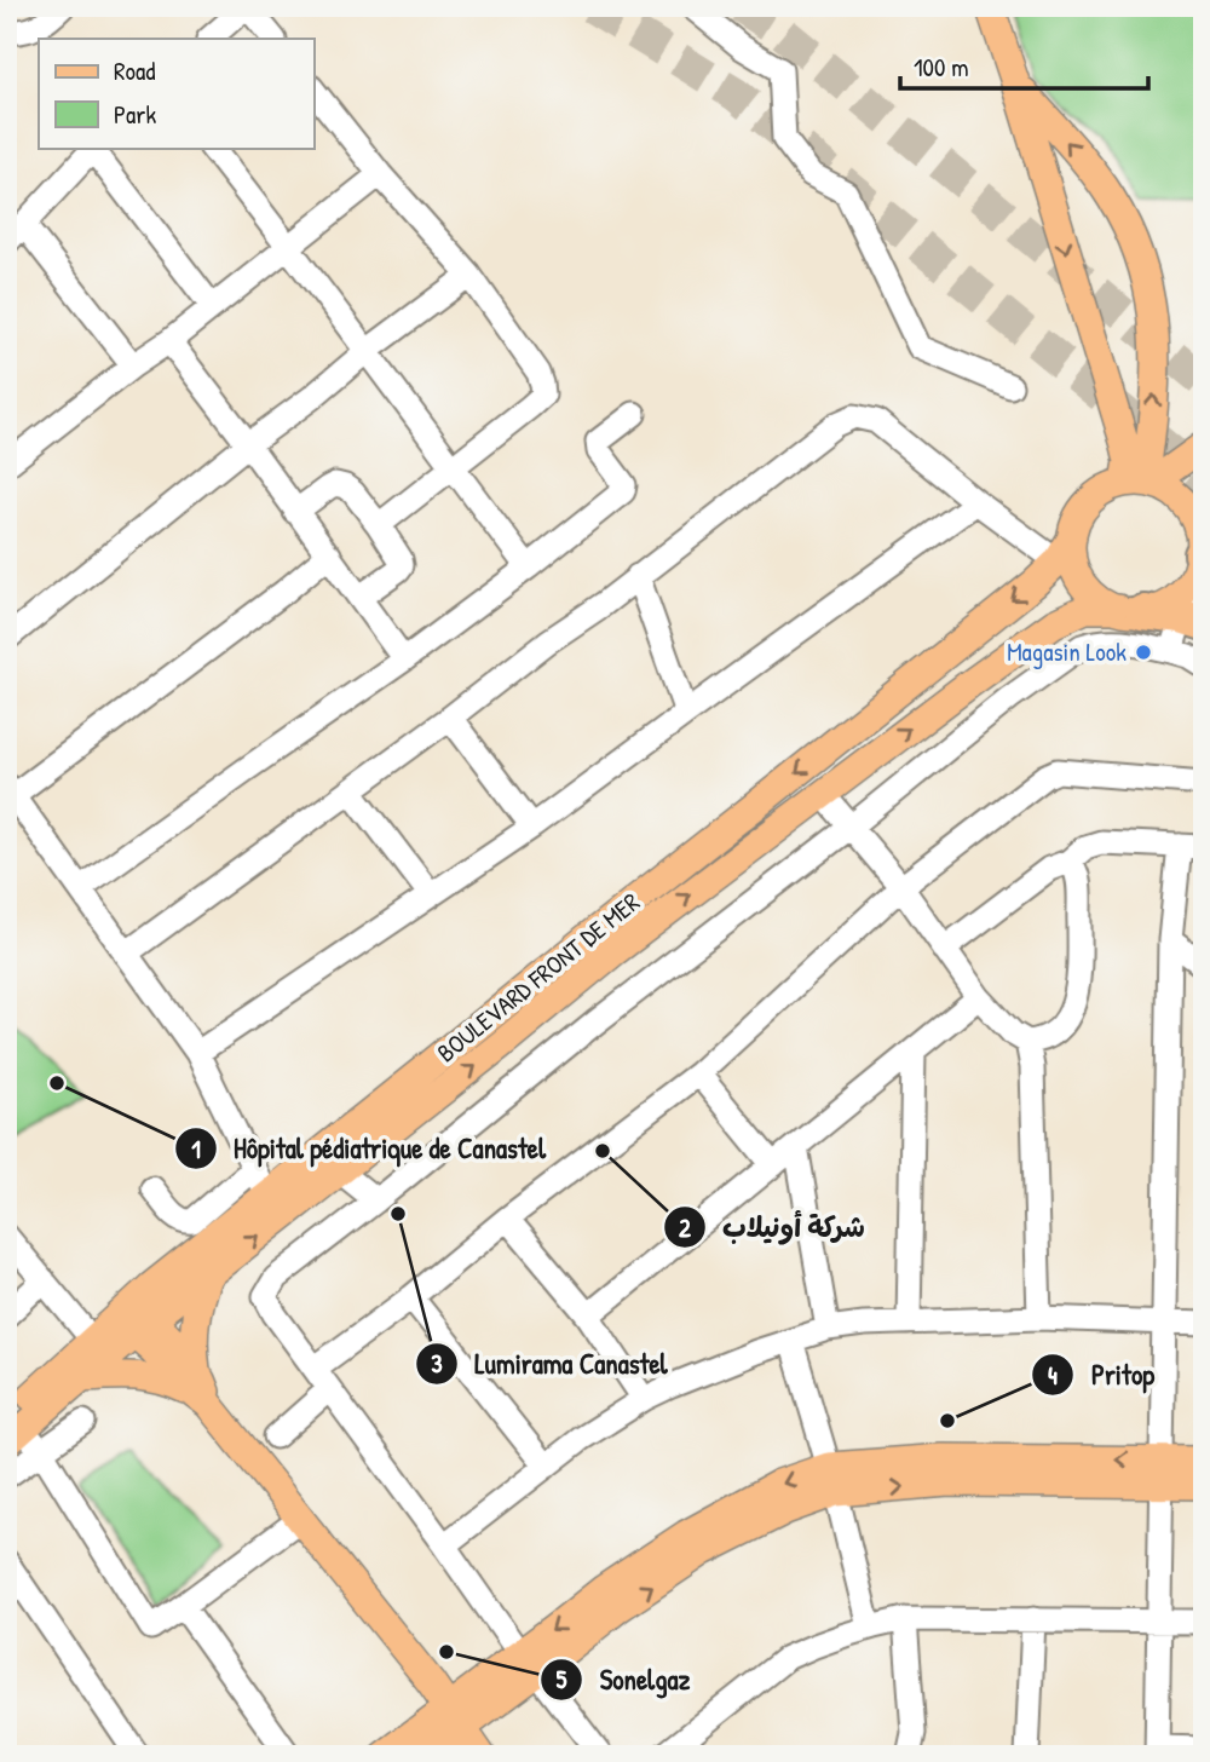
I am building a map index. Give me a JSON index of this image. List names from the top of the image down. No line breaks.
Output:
{"streets":{"main road":["BOULEVARD FRONT DE MER"]},"places":["Magasin Look","Hôpital pédiatrique de Canastel","شركة أونيلاب","Lumirama Canastel","Pritop","Sonelgaz"],"legend":["Road","Park"],"scale_bar":"100 m"}
